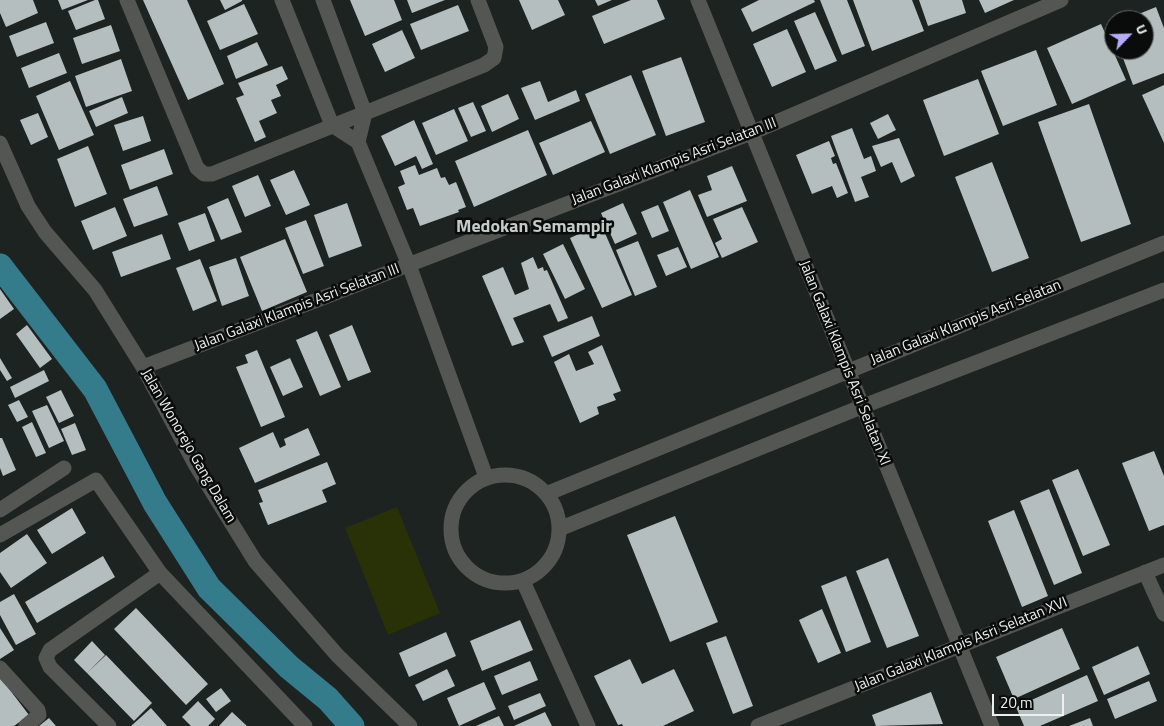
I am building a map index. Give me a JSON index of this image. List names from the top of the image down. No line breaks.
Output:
{"streets":{"street":["Jalan Galaxi Klampis Asri Selatan III","Jalan Galaxi Klampis Asri Selatan","Jalan Galaxi Klampis Asri Selatan XI","Jalan Wonorejo Gang Dalam","Jalan Galaxi Klampis Asri Selatan XVI"]},"crossings":[["Jalan Galaxi Klampis Asri Selatan III","Jalan Galaxi Klampis Asri Selatan XI"],["Jalan Galaxi Klampis Asri Selatan III","Jalan Wonorejo Gang Dalam"],["Jalan Galaxi Klampis Asri Selatan","Jalan Galaxi Klampis Asri Selatan XI"],["Jalan Galaxi Klampis Asri Selatan XI","Jalan Galaxi Klampis Asri Selatan XVI"]],"districts":["Medokan Semampir"],"scale_bar":"20 m","north":"top right"}
